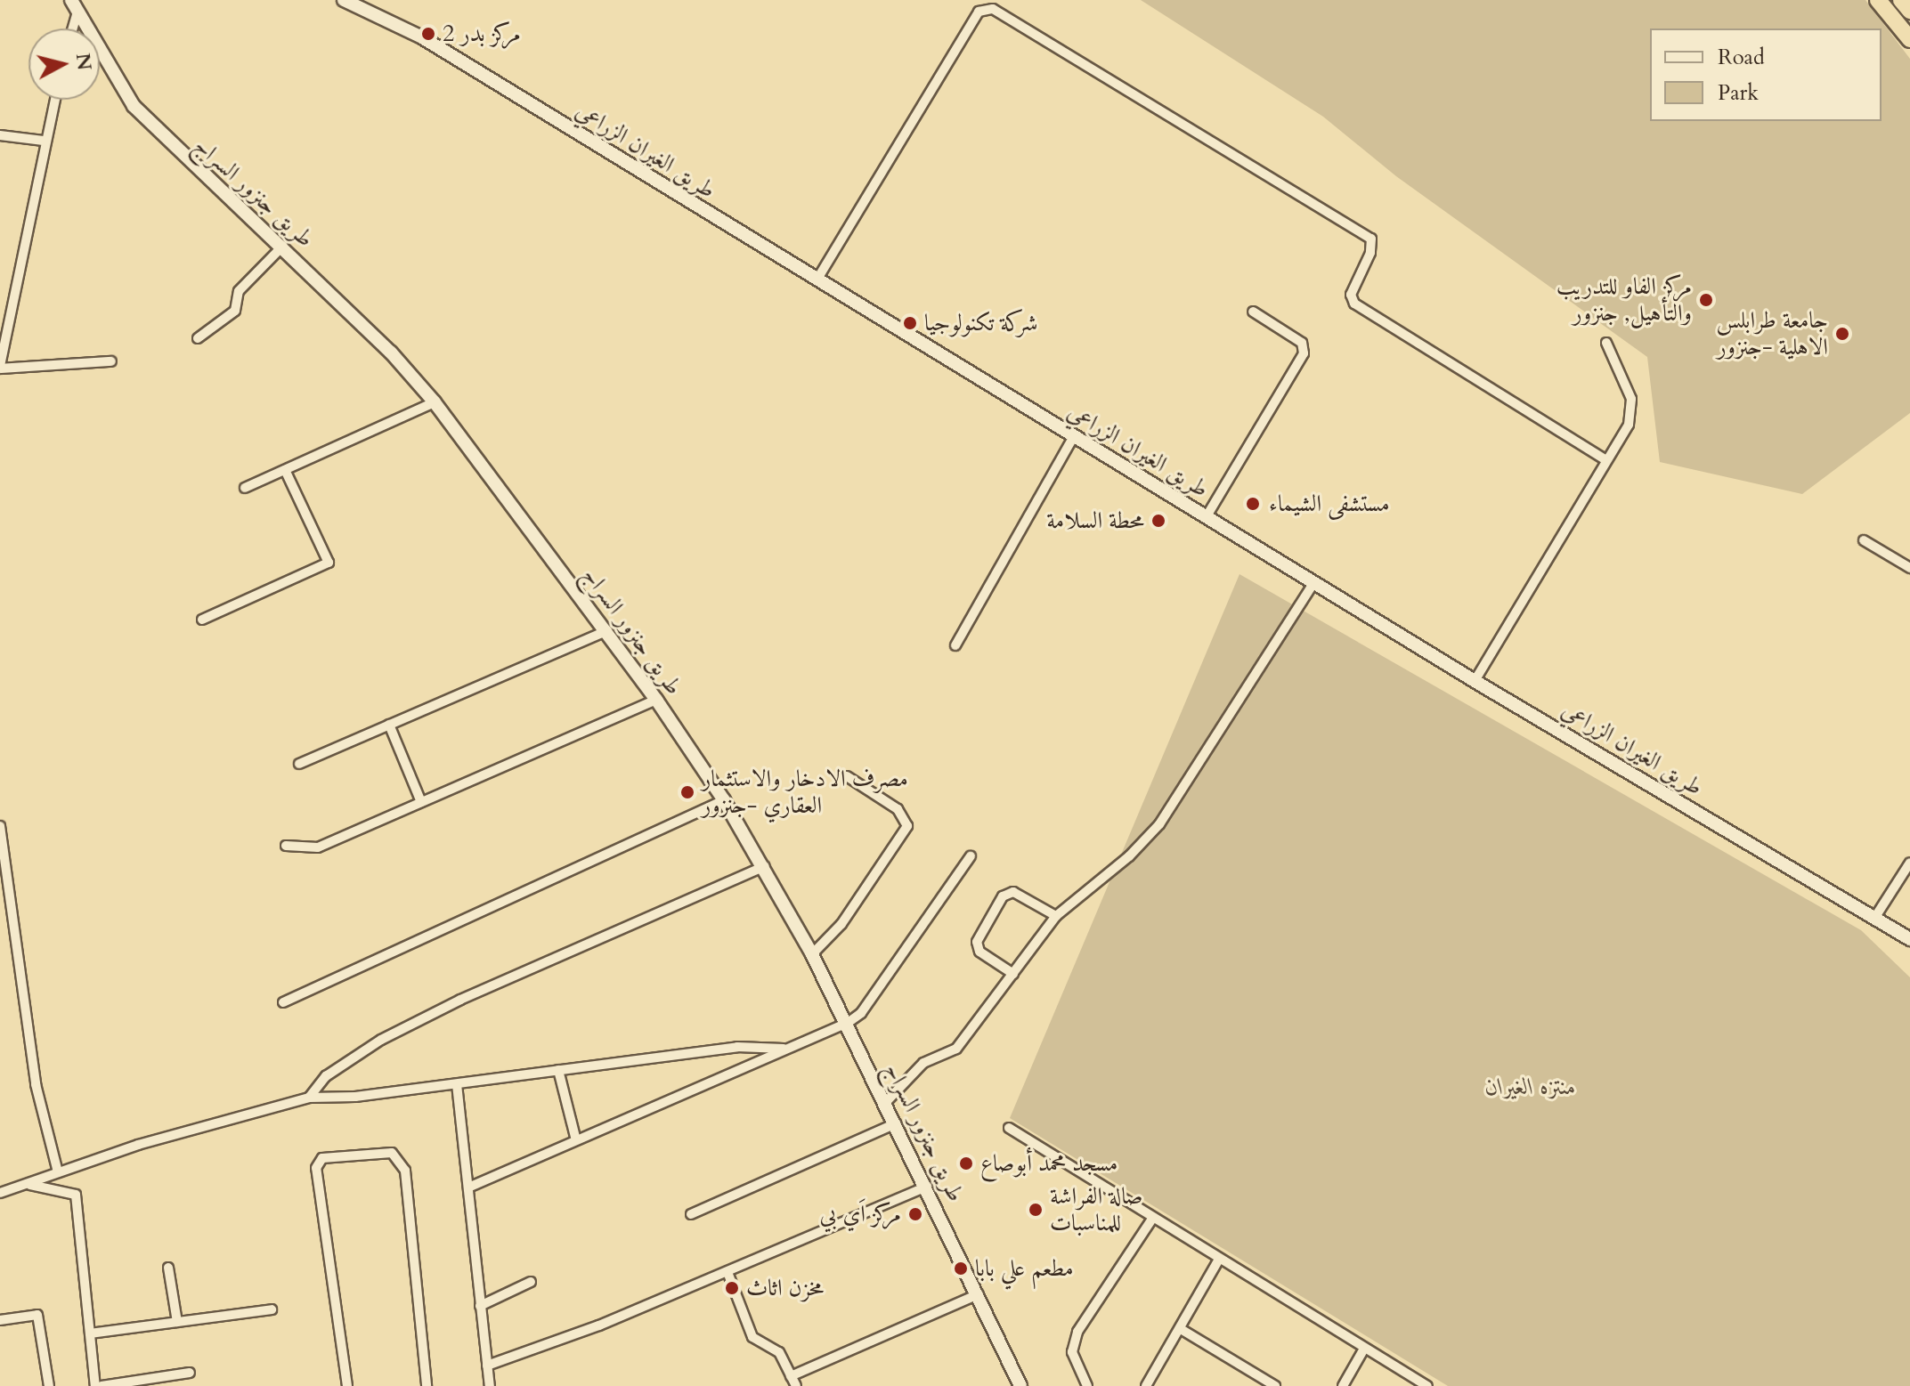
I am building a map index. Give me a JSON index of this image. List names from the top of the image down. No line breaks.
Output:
{"streets":{"street":["طريق الغيران الزراعي","طريق جنزور السراج"]},"parks":["منتزه الغيران"],"places":["مركز بدر 2","مركز الفاو للتدريب والتأهيل, جنزور","شركة تكنولوجيا","جامعة طرابلس الاهلية -جنزور","مستشفى الشيماء","محطة السلامة","مصرف الادخار والاستثمار العقاري -جنزور","مسجد محمد أبوصاع","صالة الفراشة للمناسبات","مركز اَي بي","مطعم علي بابا","مخزن اثاث"],"legend":["Road","Park"],"north":"right"}
